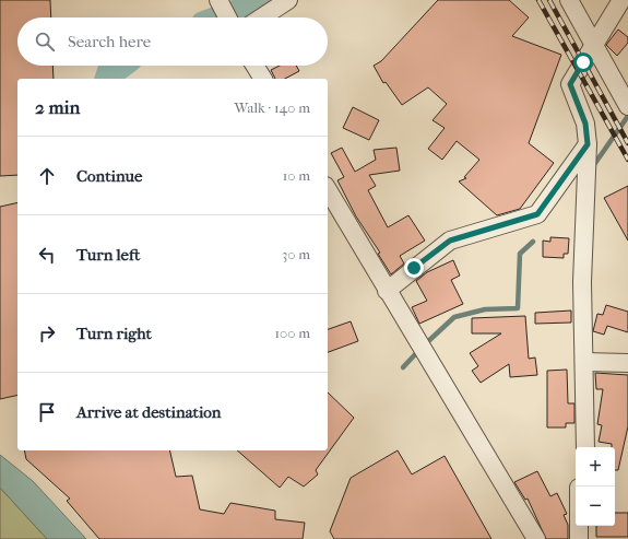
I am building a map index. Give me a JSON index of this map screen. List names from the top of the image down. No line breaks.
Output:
{"page":{"search":"Search here","heading":["2 min","Walk · 140 m"],"list":[["Continue","10 m"],["Turn left","30 m"],["Turn right","100 m"],"Arrive at destination"],"map_buttons":["+","−"]}}
